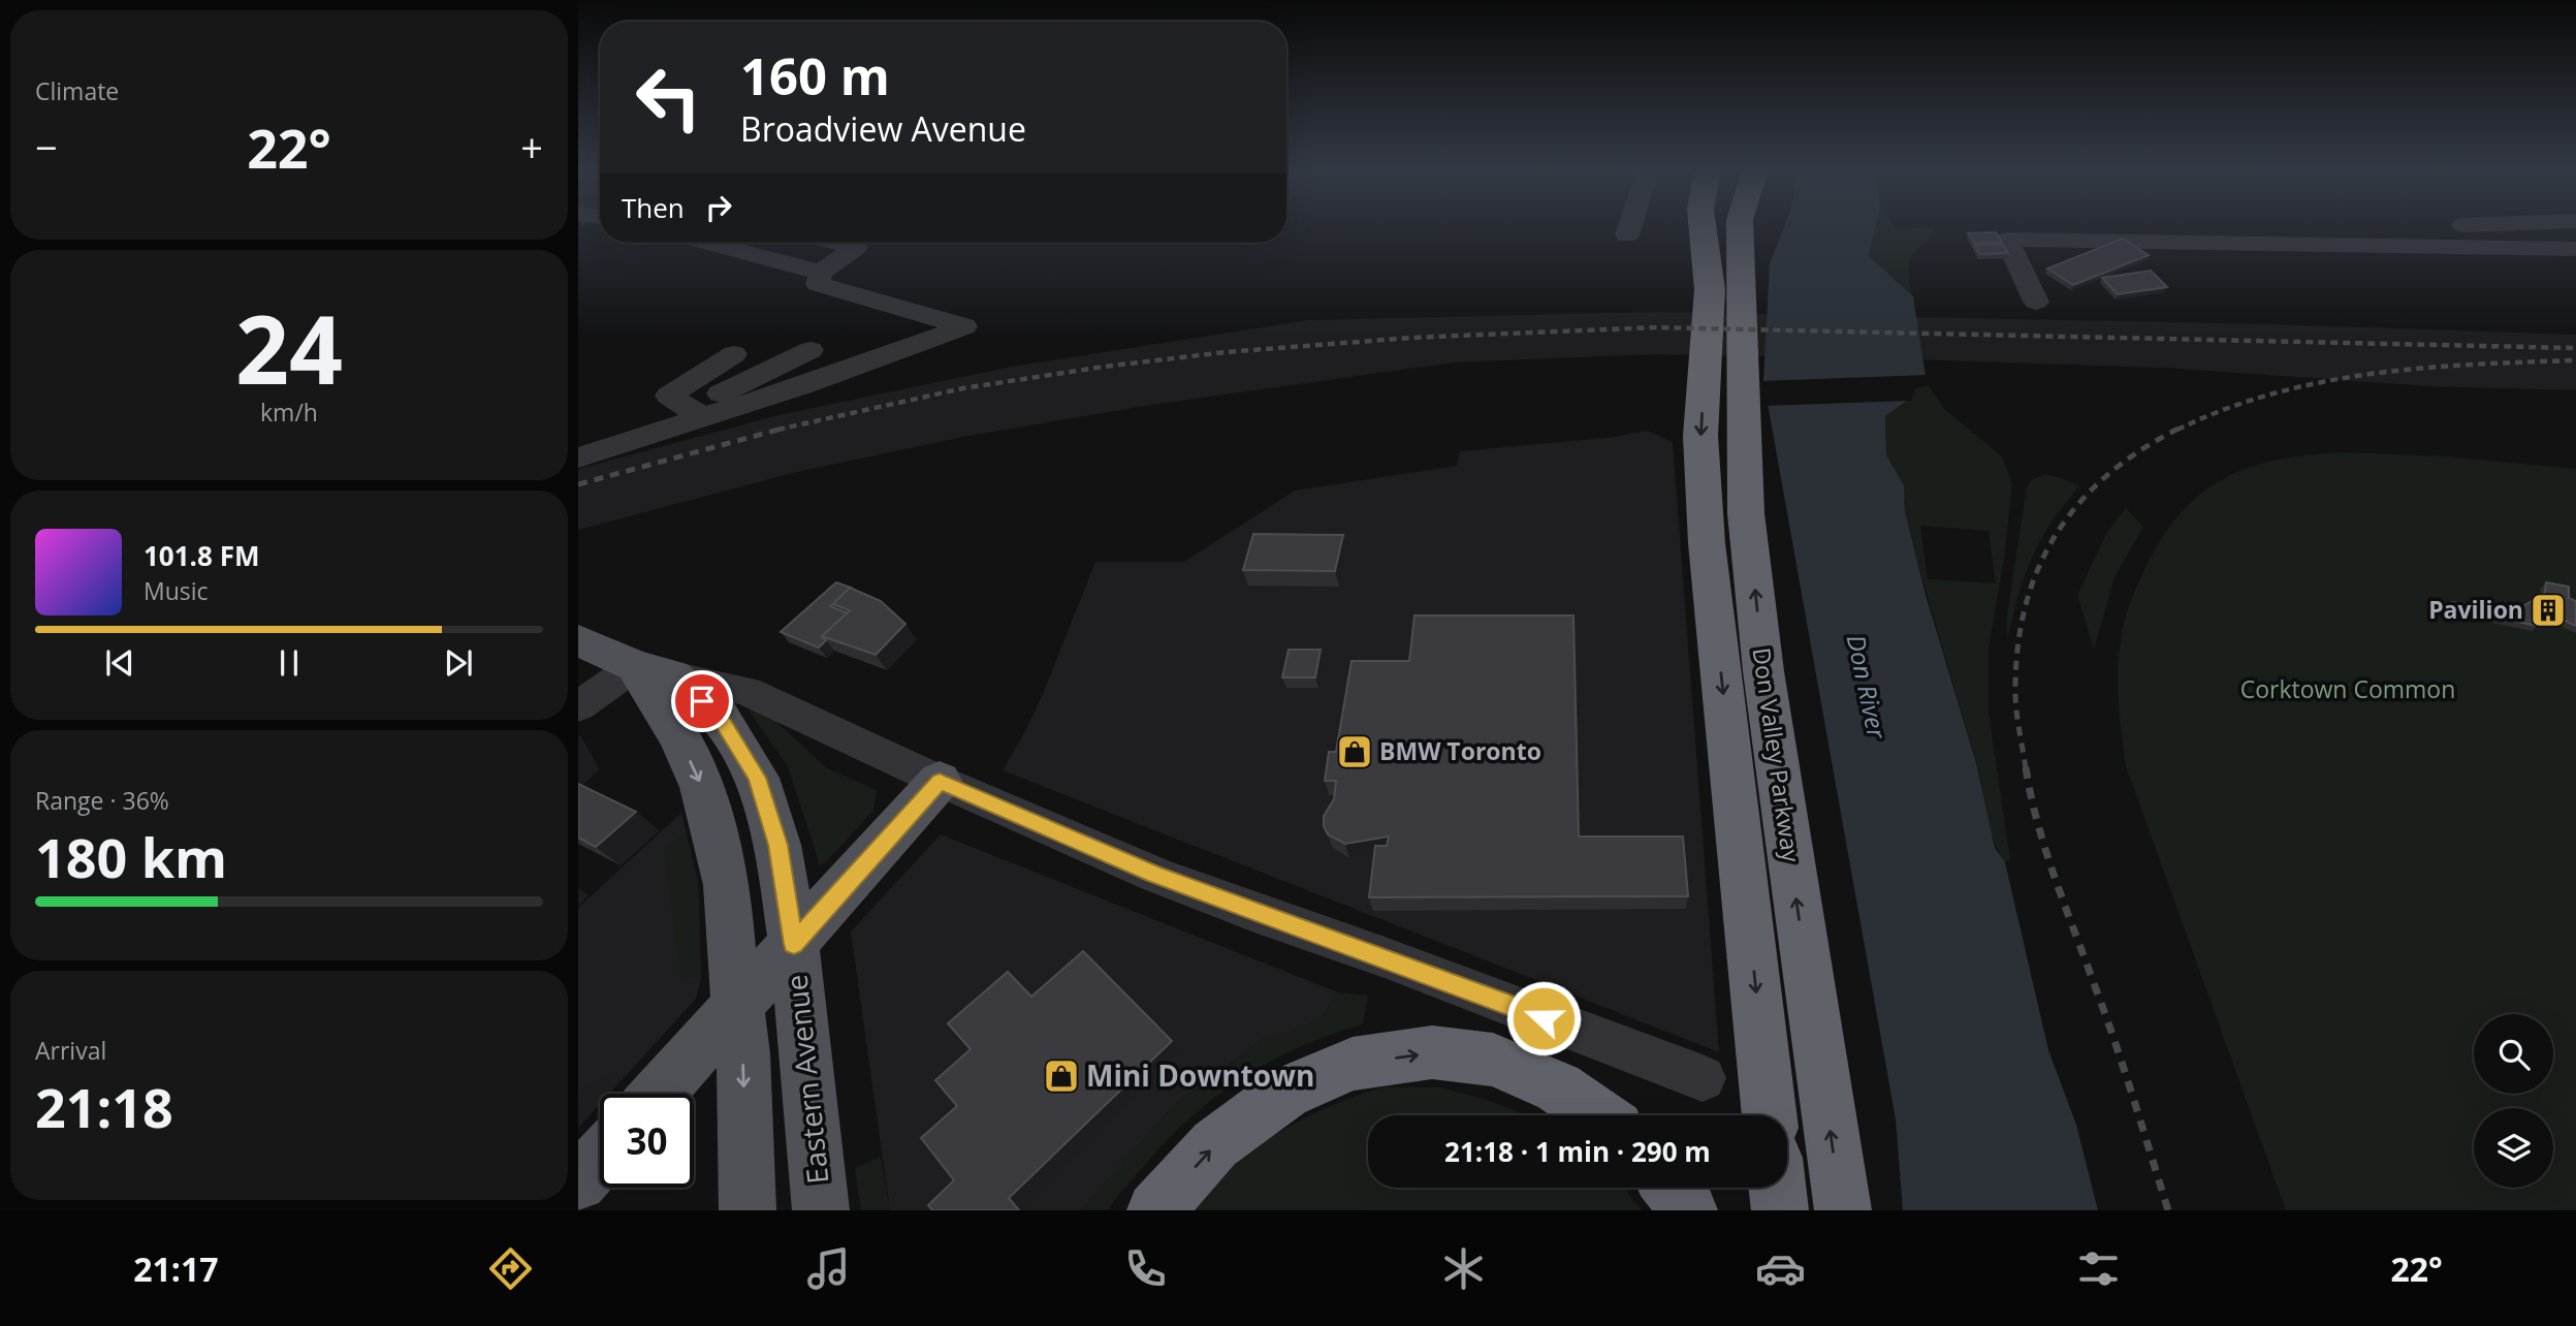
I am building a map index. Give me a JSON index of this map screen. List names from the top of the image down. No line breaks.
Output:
{"streets":{"highway":["Don Valley Parkway"],"main road":["Eastern Avenue"]},"water":["Don River"],"parks":["Corktown Common"],"places":{"building":["Pavilion"],"shop":["BMW Toronto","Mini Downtown"]},"page":{"tile":["Climate",["24","km/h"],["Range · 36%","180 km"],["Arrival","21:18"]],"turn":["160 m","Broadview Avenue"],"heat":["−","22°","+"],"then":"Then","song":["101.8 FM","Music"],"limit":"30","trip":"21:18 · 1 min · 290 m","tabs":["21:17","22°"]}}
